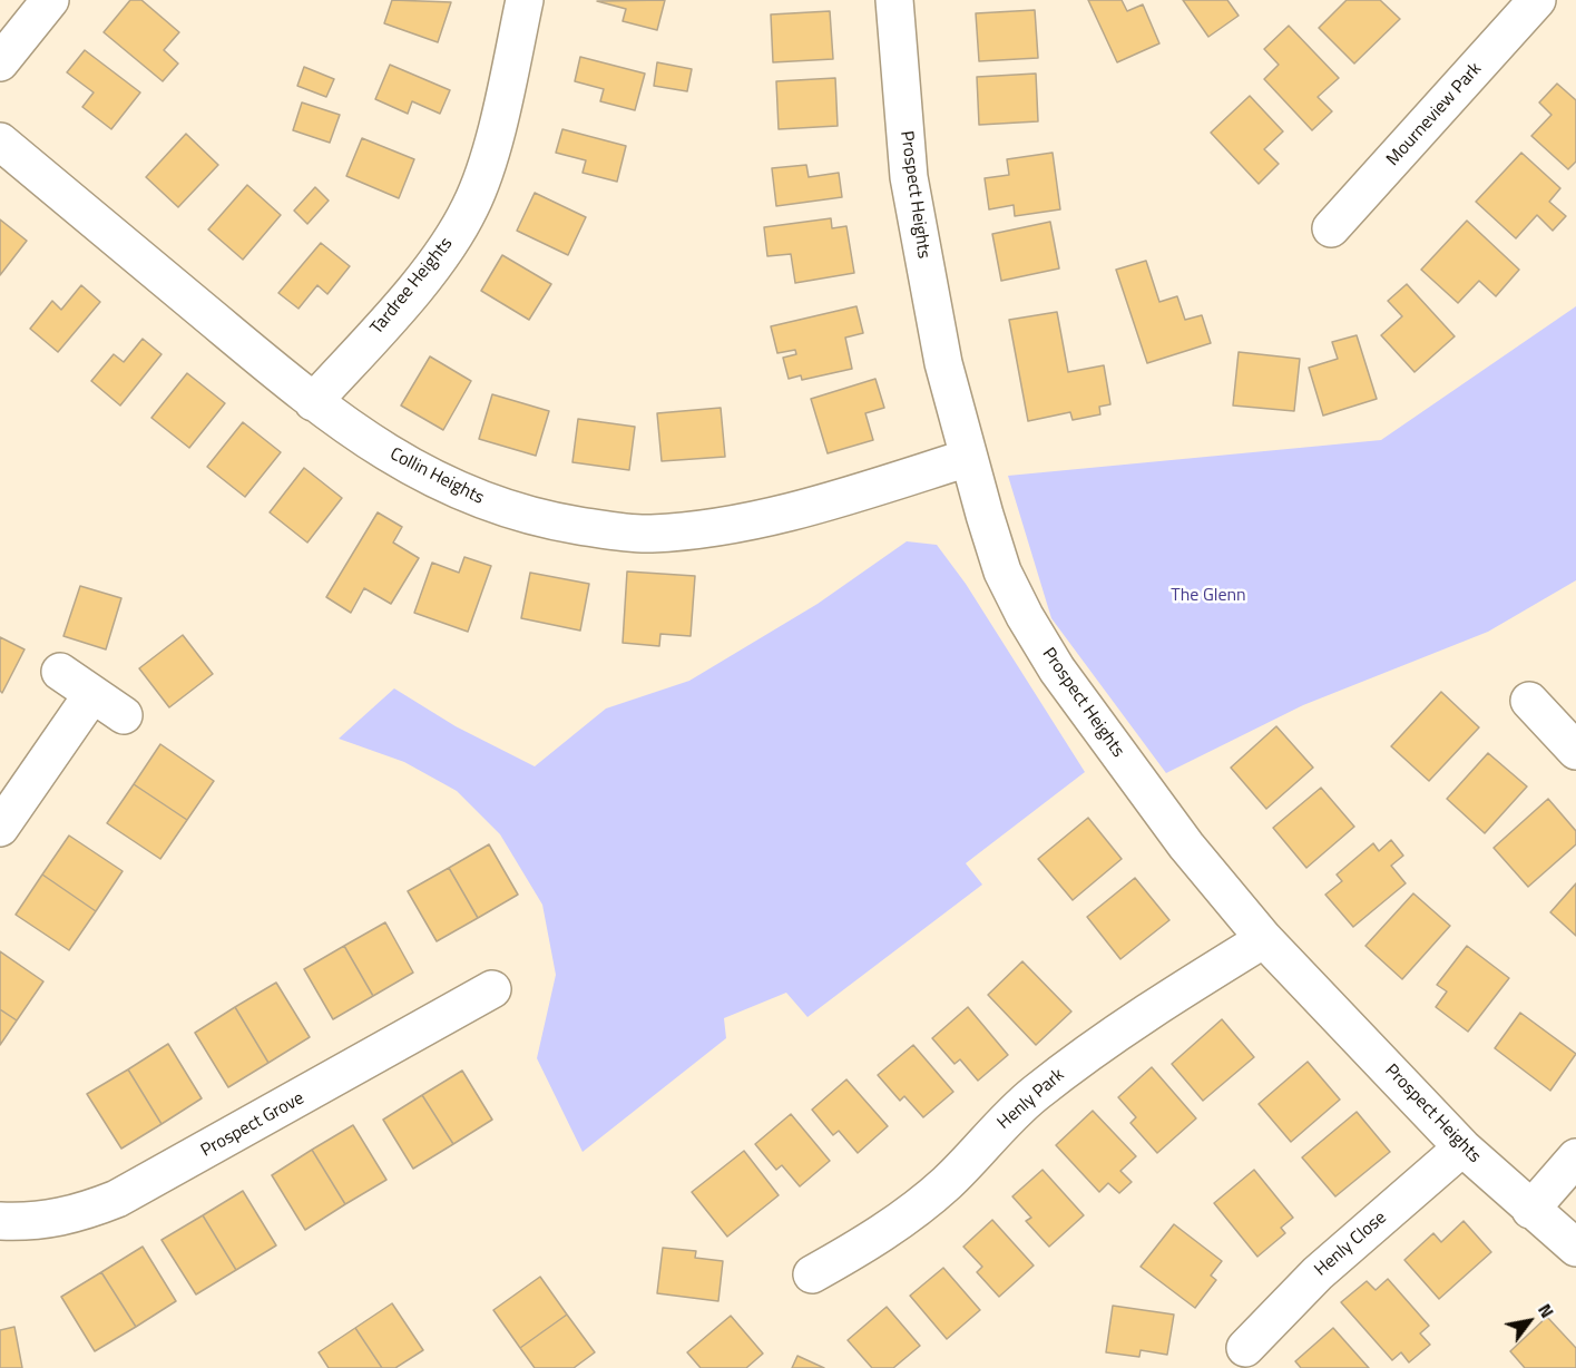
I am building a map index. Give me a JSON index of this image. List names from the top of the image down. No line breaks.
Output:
{"streets":{"street":["Mourneview Park","Prospect Heights","Tardree Heights","Collin Heights","Henly Park","Prospect Grove","Henly Close"]},"crossings":[["Prospect Heights","Collin Heights"],["Prospect Heights","Henly Park"],["Prospect Heights","Henly Close"],["Tardree Heights","Collin Heights"]],"parks":["The Glenn"],"north":"top right"}
